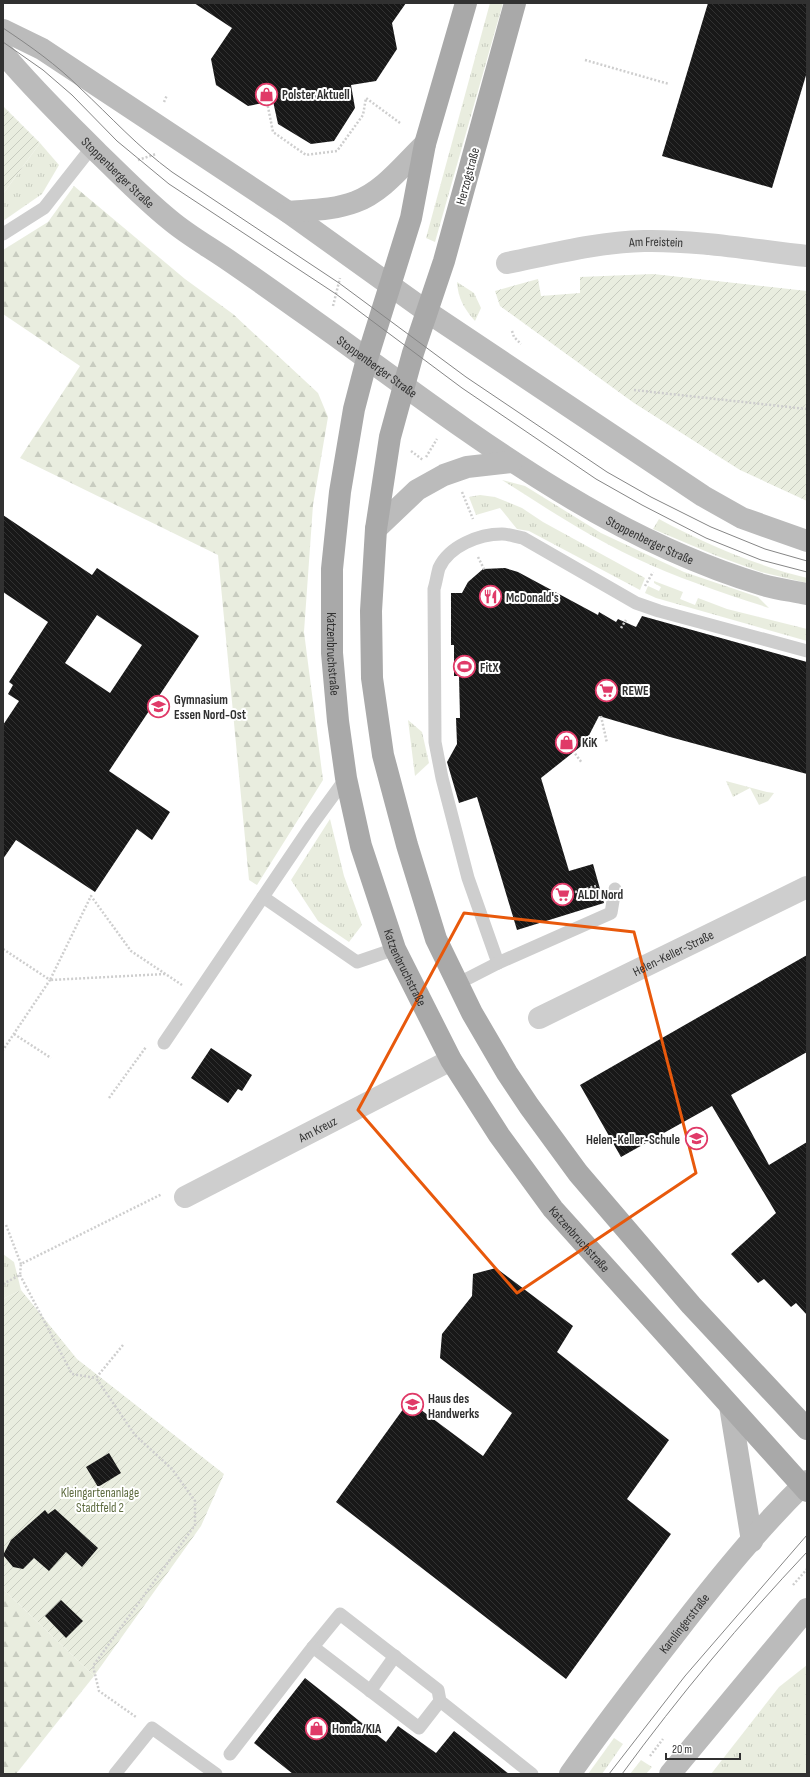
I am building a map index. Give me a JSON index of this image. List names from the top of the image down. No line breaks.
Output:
{"streets":{"main road":["Stoppenberger Straße","Herzogstraße","Katzenbruchstraße","Karolingerstraße"],"street":["Am Freistein","Helen-Keller-Straße","Am Kreuz"]},"crossings":[["Stoppenberger Straße","Herzogstraße"],["Stoppenberger Straße","Katzenbruchstraße"],["Katzenbruchstraße","Am Kreuz"],["Katzenbruchstraße","Karolingerstraße"]],"parks":["Kleingartenanlage Stadtfeld 2"],"places":{"shop":["Polster Aktuell","KiK","Honda/KIA"],"restaurant":["McDonald's"],"sports":["FitX"],"supermarket":["REWE","ALDI Nord"],"school or university":["Gymnasium Essen Nord-Ost","Helen-Keller-Schule","Haus des Handwerks"]},"scale_bar":"20 m"}
